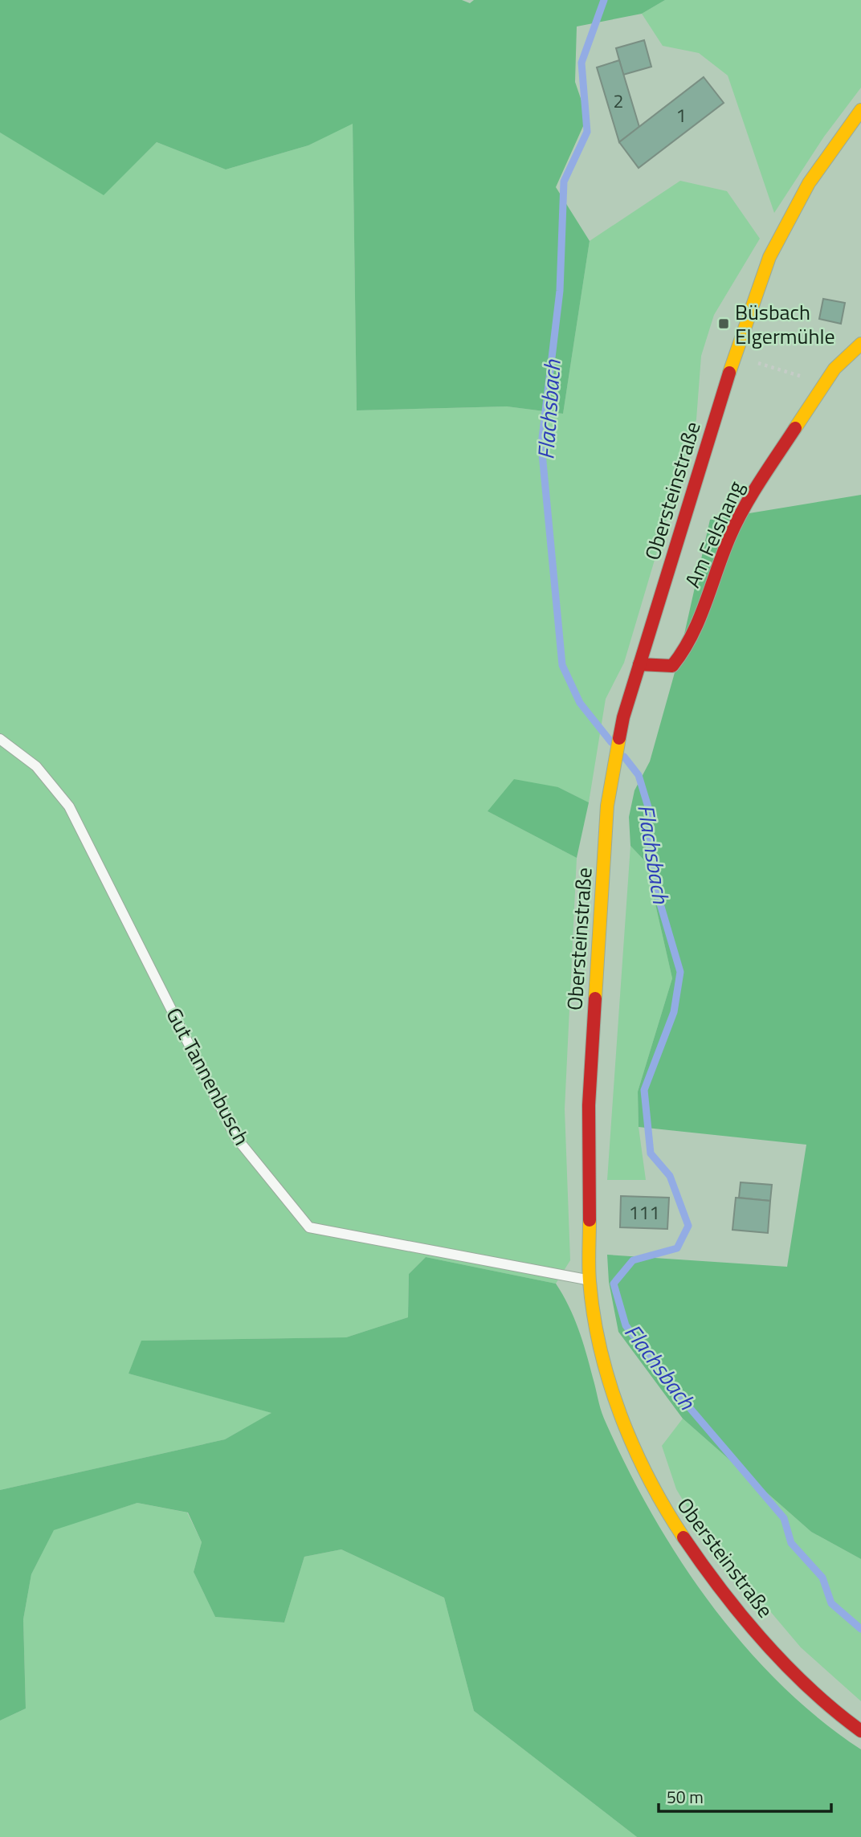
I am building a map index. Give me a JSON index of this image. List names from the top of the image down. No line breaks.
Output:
{"streets":{"street":["Obersteinstraße","Am Felshang"],"lane":["Gut Tannenbusch"]},"crossings":[["Obersteinstraße","Am Felshang"],["Obersteinstraße","Gut Tannenbusch"]],"water":["Flachsbach"],"places":{"transit":["Büsbach Elgermühle"]},"house_numbers":["2","1","111"],"scale_bar":"50 m"}
